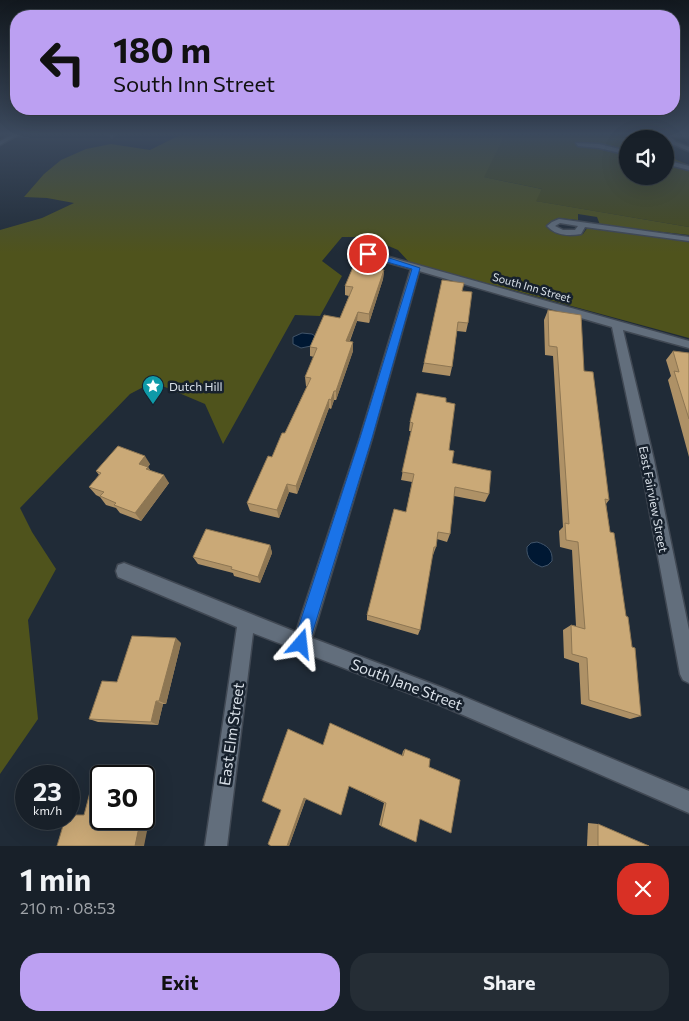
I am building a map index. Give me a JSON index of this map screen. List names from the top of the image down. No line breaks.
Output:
{"streets":{"street":["South Inn Street","East Fairview Street","South Jane Street","East Elm Street"]},"crossings":[["South Inn Street","East Fairview Street"],["South Jane Street","East Elm Street"]],"places":{"place":["Dutch Hill"]},"page":{"turn":["180 m","South Inn Street"],"speed":"23 km/h","limit":"30","heading":["1 min","210 m · 08:53"],"buttons":["Exit","Share"]}}
